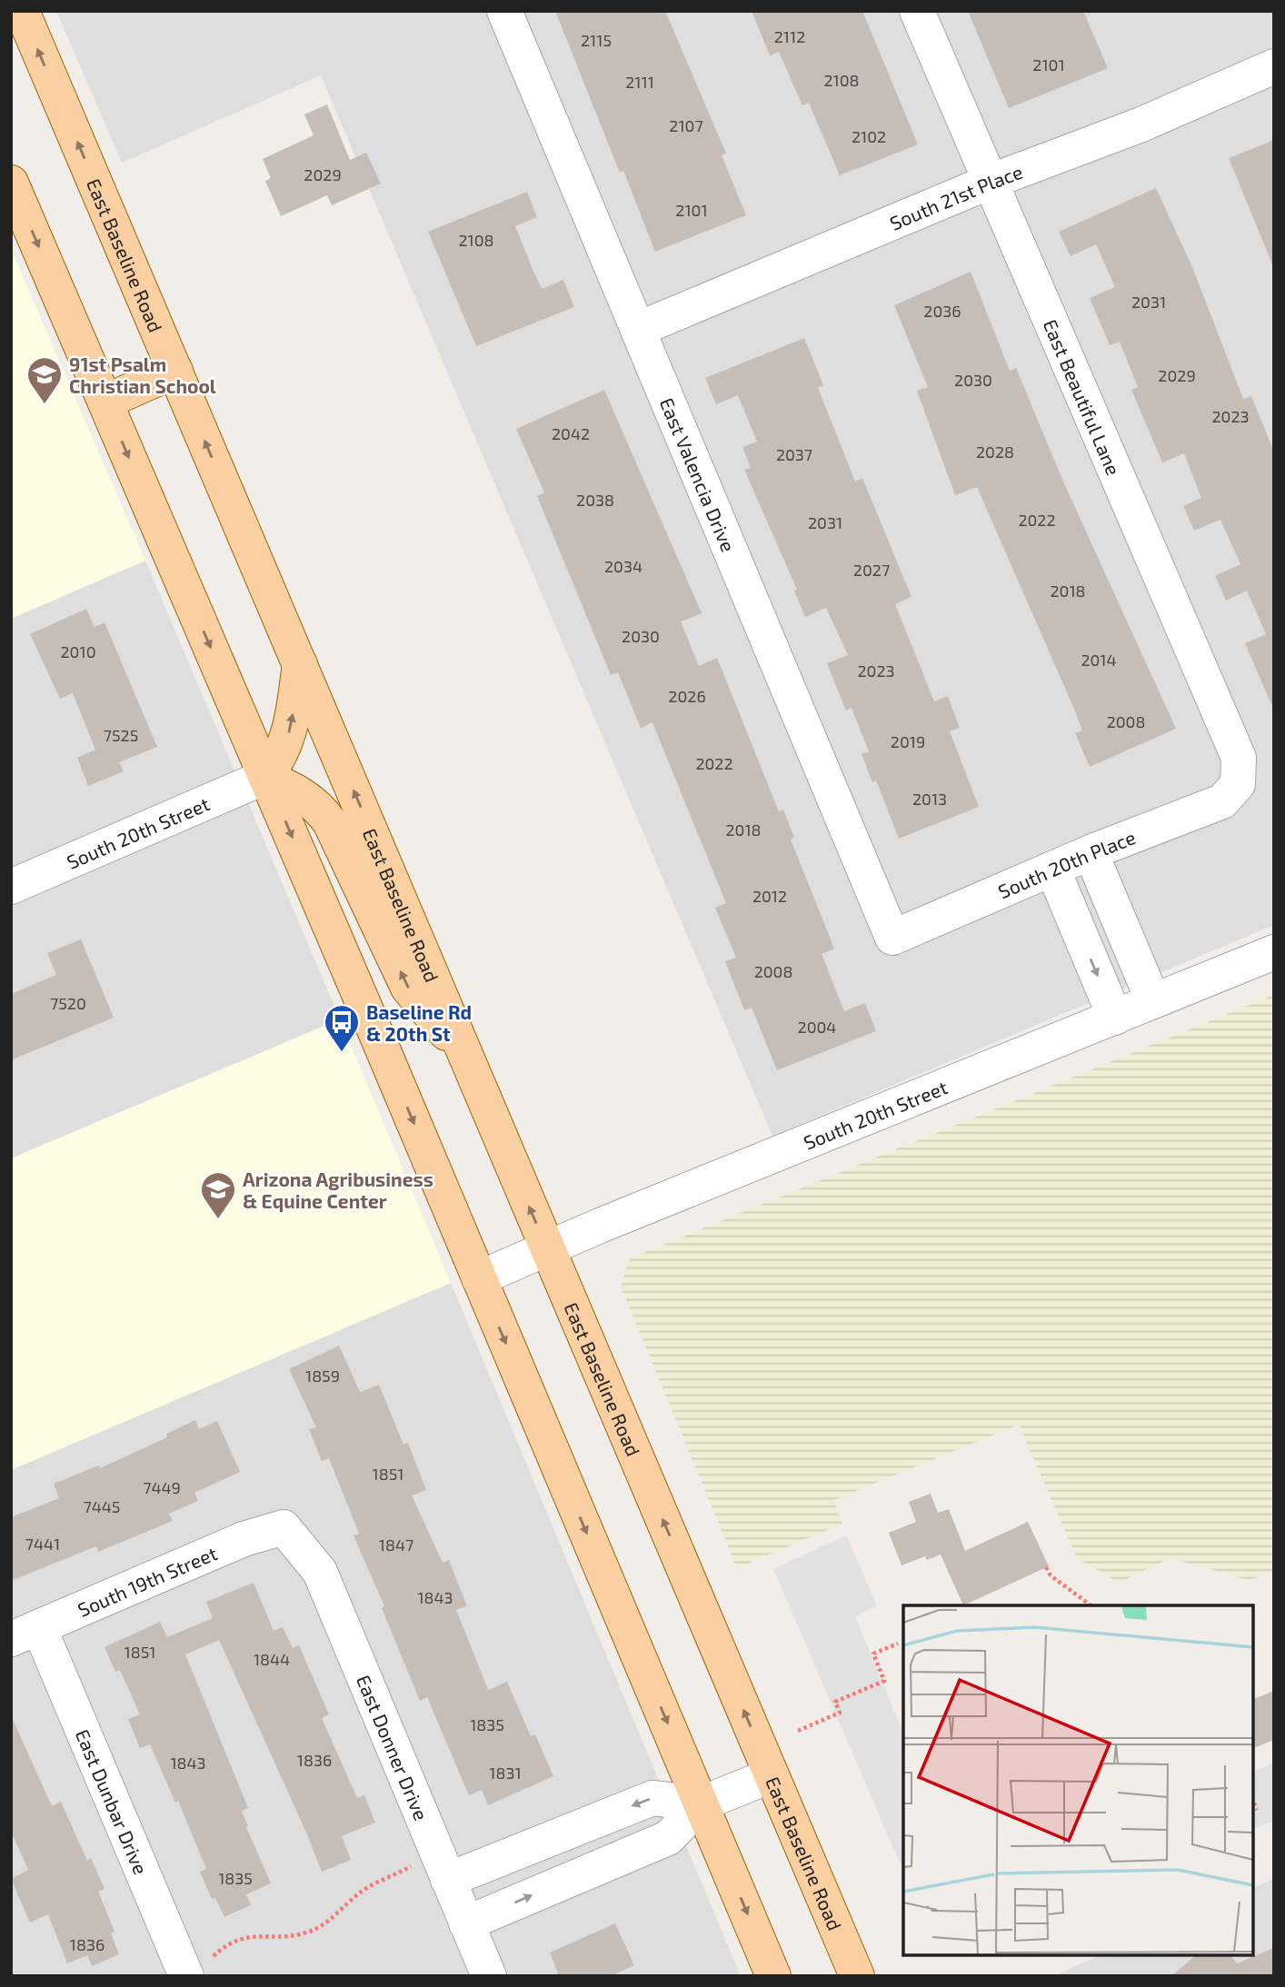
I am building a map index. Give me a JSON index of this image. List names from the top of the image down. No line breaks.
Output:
{"streets":{"main road":["East Baseline Road"],"street":["South 21st Place","East Beautiful Lane","East Valencia Drive","South 20th Street","South 20th Place","South 19th Street","East Donner Drive","East Dunbar Drive"]},"crossings":[["South 21st Place","East Beautiful Lane"],["South 21st Place","East Valencia Drive"],["East Baseline Road","South 20th Street"],["East Beautiful Lane","South 20th Place"],["East Valencia Drive","South 20th Place"],["South 19th Street","East Donner Drive"],["South 19th Street","East Dunbar Drive"]],"places":{"school or university":["91st Psalm Christian School","Arizona Agribusiness & Equine Center"],"bus stop":["Baseline Rd & 20th St"]},"house_numbers":["2112","2115","2101","2108","2111","2107","2102","2029","2101","2108","2031","2036","2029","2030","2023","2042","2028","2037","2038","2022","2031","2034","2027","2018","2030","2010","2014","2023","2026","2008","7525","2019","2022","2013","2018","2012","2008","7520","2004","1859","1851","7449","7445","7441","1847","1843","1851","1844","1835","1836","1843","1831","1835","1836"]}
